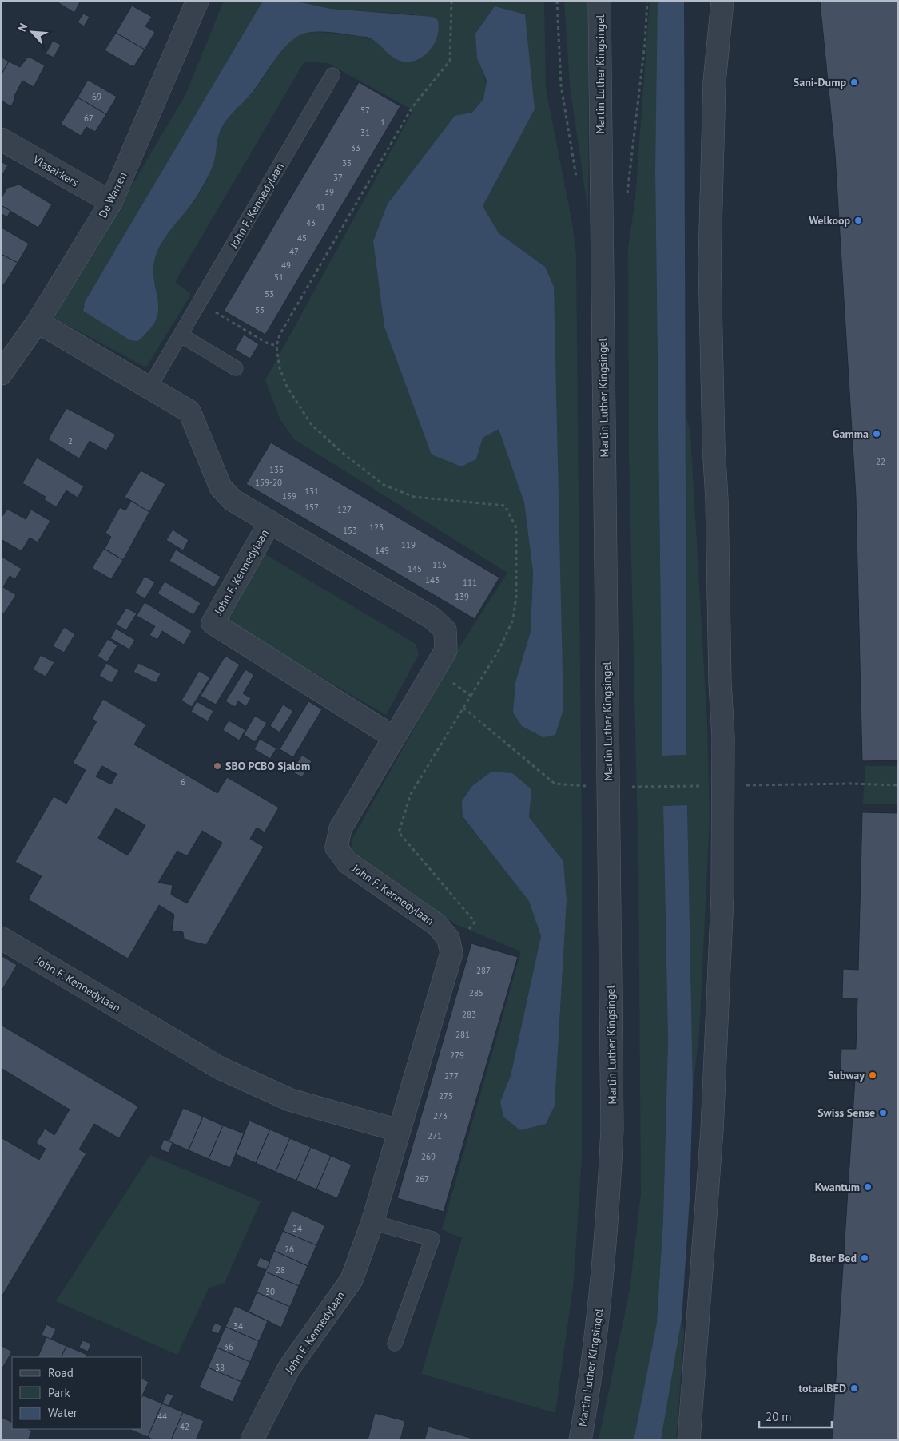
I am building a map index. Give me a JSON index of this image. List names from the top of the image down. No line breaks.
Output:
{"streets":{"street":["Martin Luther Kingsingel","Vlasakkers","De Warren","John F. Kennedylaan"]},"crossings":[["Vlasakkers","De Warren"],["De Warren","John F. Kennedylaan"]],"places":["Sani-Dump","Welkoop","Gamma","SBO PCBO Sjalom","Subway","Swiss Sense","Kwantum","Beter Bed","totaalBED"],"house_numbers":["69","57","67","1","31","33","35","37","39","41","43","45","47","49","51","53","55","2","22","135","159-20","131","159","157","127","123","153","119","149","115","145","143","111","139","6","287","285","283","281","279","277","275","273","271","269","267","24","26","28","30","34","36","38","44","42"],"legend":["Road","Park","Water"],"scale_bar":"20 m","north":"top left"}
